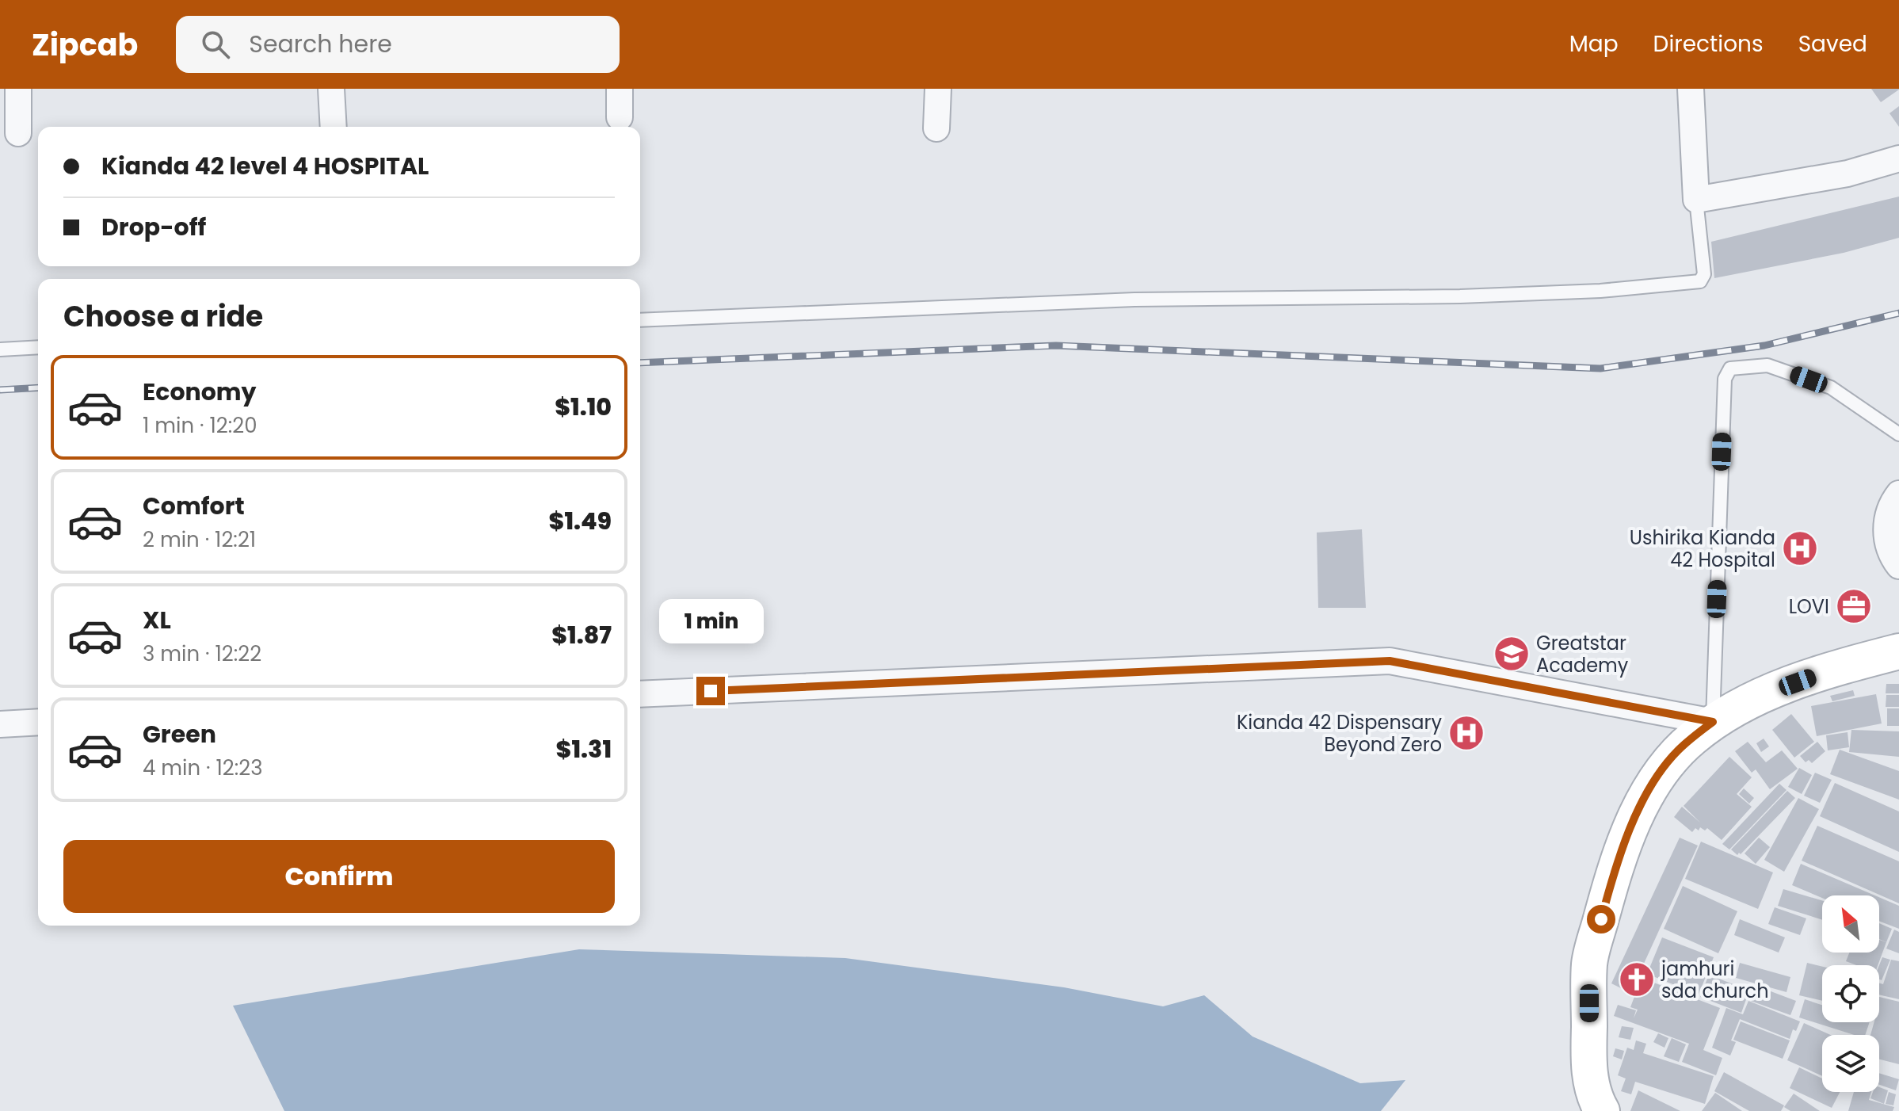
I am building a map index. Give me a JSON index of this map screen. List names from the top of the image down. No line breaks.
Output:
{"places":{"hospital":["Ushirika Kianda 42 Hospital","Kianda 42 Dispensary Beyond Zero"],"office":["LOVI"],"school or university":["Greatstar Academy"],"church":["jamhuri sda church"]},"north":"top left","page":{"header":"Zipcab","search":"Search here","nav":["Map","Directions","Saved"],"banner":["Kianda 42 level 4 HOSPITAL","Drop-off"],"heading":"Choose a ride","list":[{"name":"Economy","note":"1 min · 12:20","value":"$1.10"},{"name":"Comfort","note":"2 min · 12:21","value":"$1.49"},{"name":"XL","note":"3 min · 12:22","value":"$1.87"},{"name":"Green","note":"4 min · 12:23","value":"$1.31"}],"bubble":"1 min","buttons":"Confirm"}}
